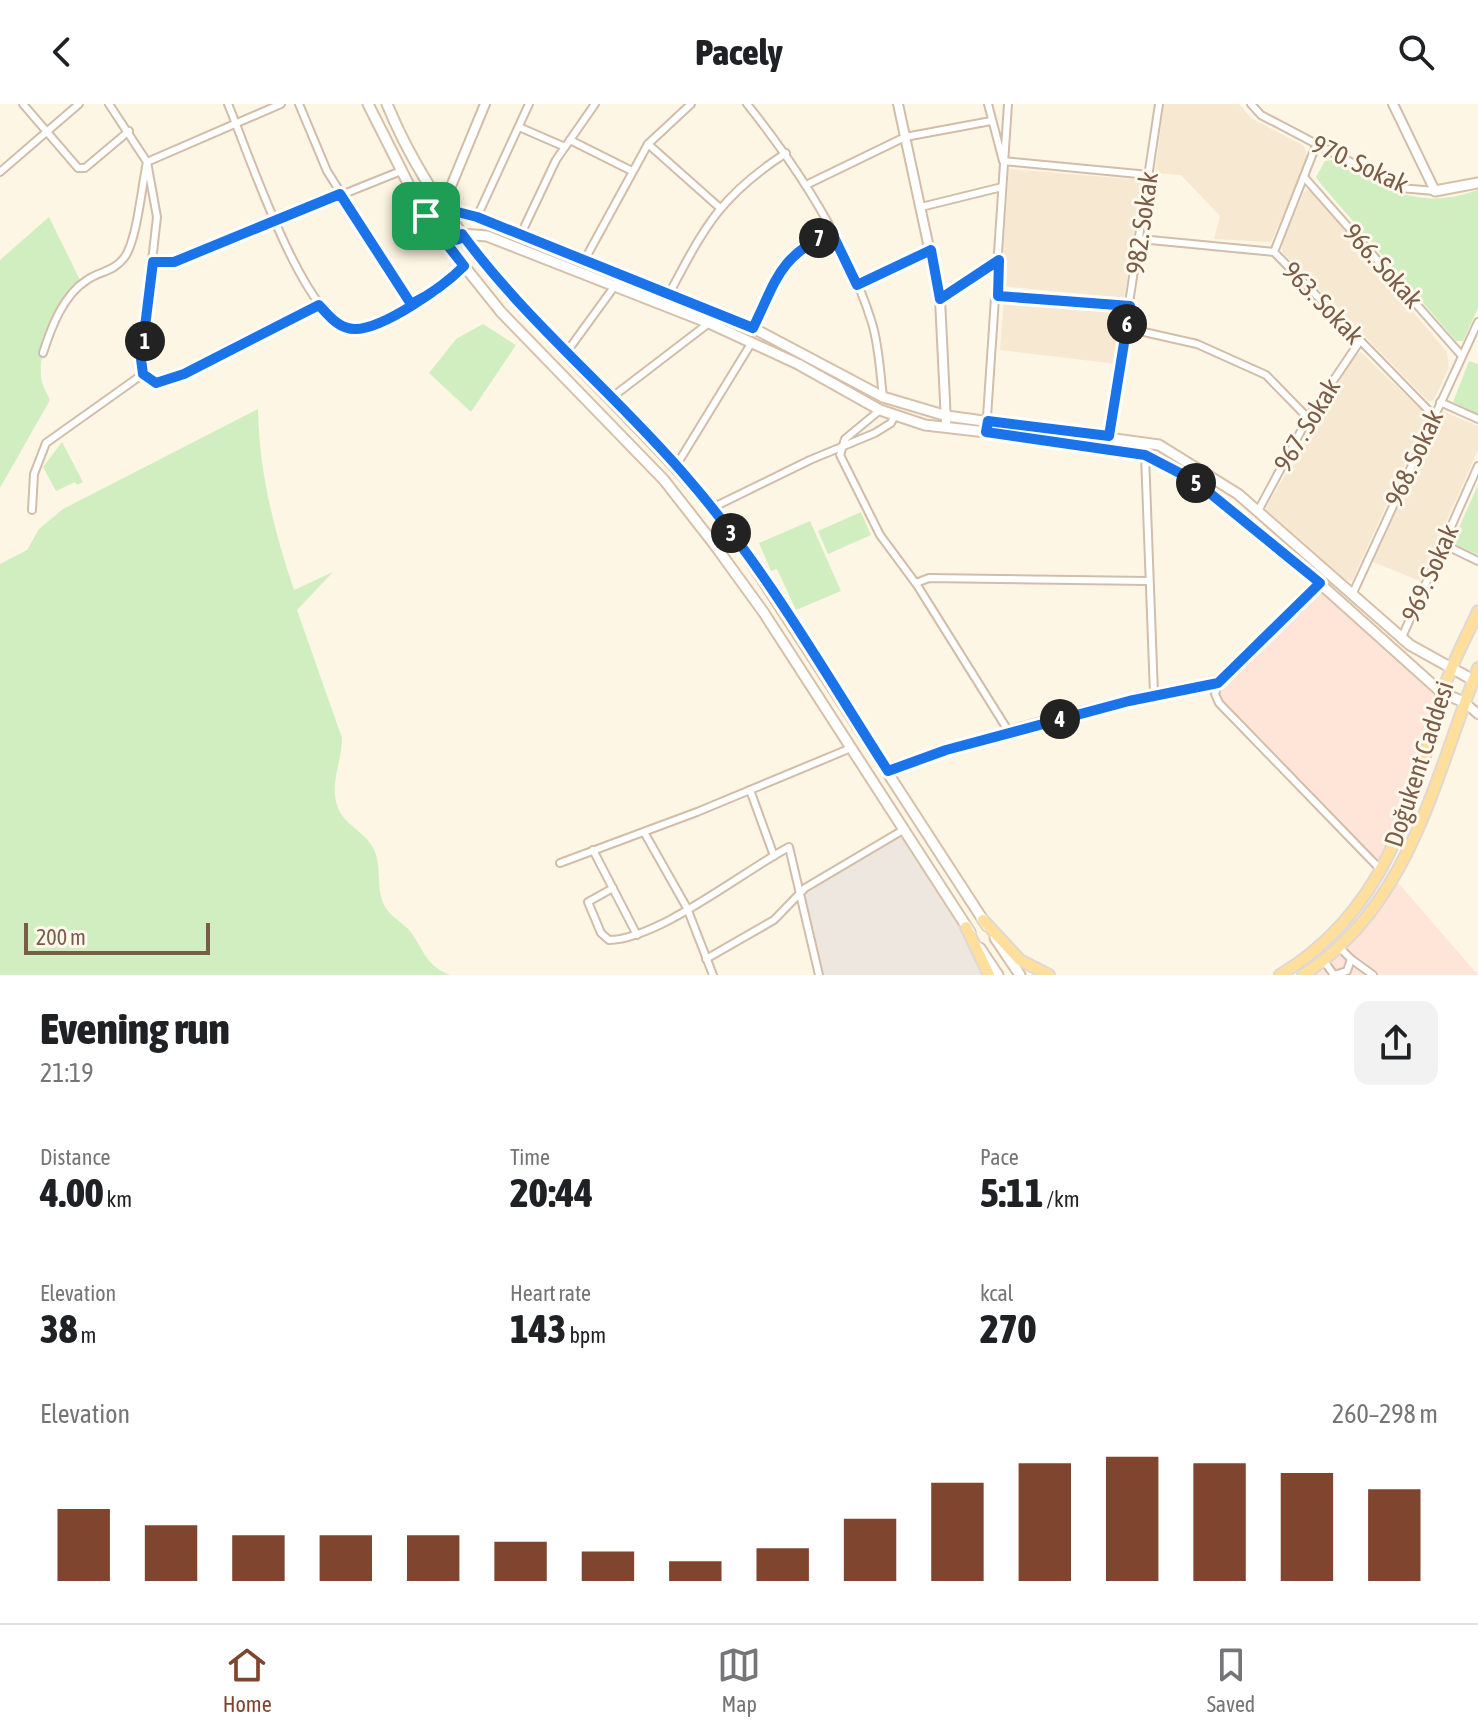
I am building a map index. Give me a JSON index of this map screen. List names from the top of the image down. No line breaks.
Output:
{"streets":{"main road":["970. Sokak","Doğukent Caddesi"],"street":["982. Sokak","966. Sokak","963. Sokak","967. Sokak","968. Sokak","969. Sokak"]},"crossings":[["982. Sokak","963. Sokak"],["966. Sokak","968. Sokak"],["963. Sokak","967. Sokak"],["963. Sokak","968. Sokak"]],"scale_bar":"200 m","page":{"header":"Pacely","pins":["7","6","1","5","3","4"],"scale":"200 m","heading":["Evening run","21:19"],"stats":[["Distance","4.00 km"],["Time","20:44"],["Pace","5:11 /km"],["Elevation","38 m"],["Heart rate","143 bpm"],["kcal","270"]],"chart":["Elevation","260–298 m"],"tabs":["Home","Map","Saved"]}}
